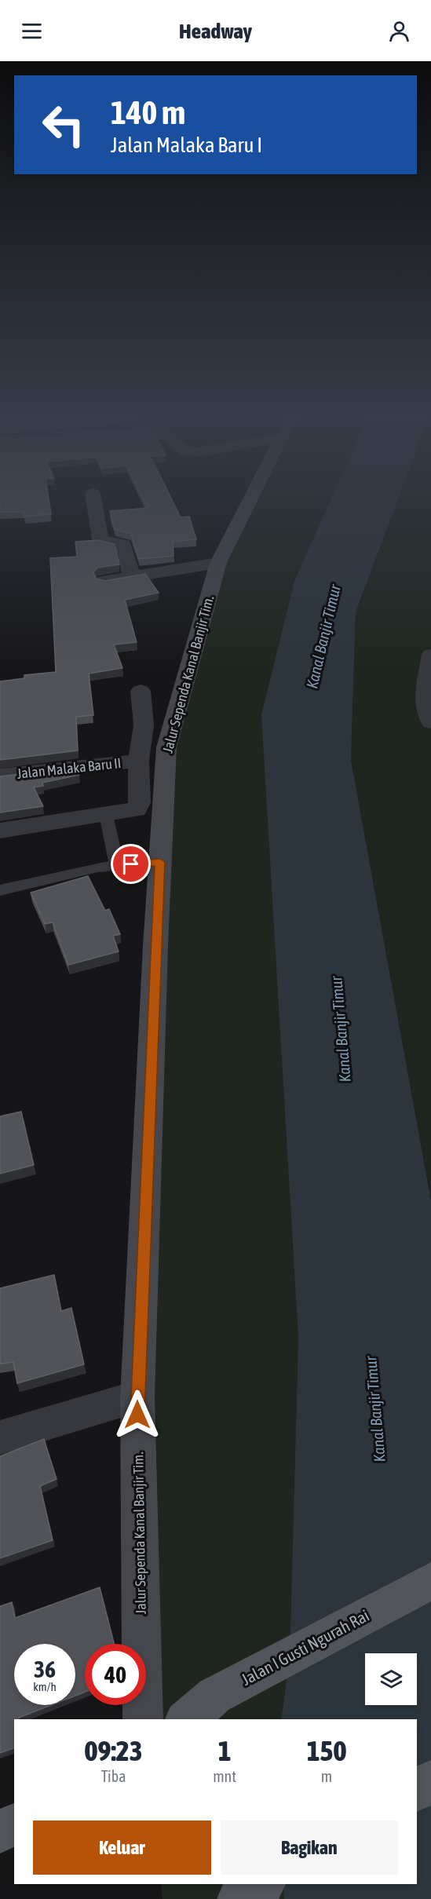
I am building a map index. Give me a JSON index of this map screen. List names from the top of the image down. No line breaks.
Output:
{"streets":{"main road":["Jalan I Gusti Ngurah Rai"],"street":["Jalur Sependa Kanal Banjir Tim.","Jalan Malaka Baru II"]},"water":["Kanal Banjir Timur"],"page":{"header":"Headway","turn":["140 m","Jalan Malaka Baru I"],"speed":"36 km/h","limit":"40","eta":["09:23","Tiba","1","mnt","150","m"],"buttons":["Keluar","Bagikan"]}}
